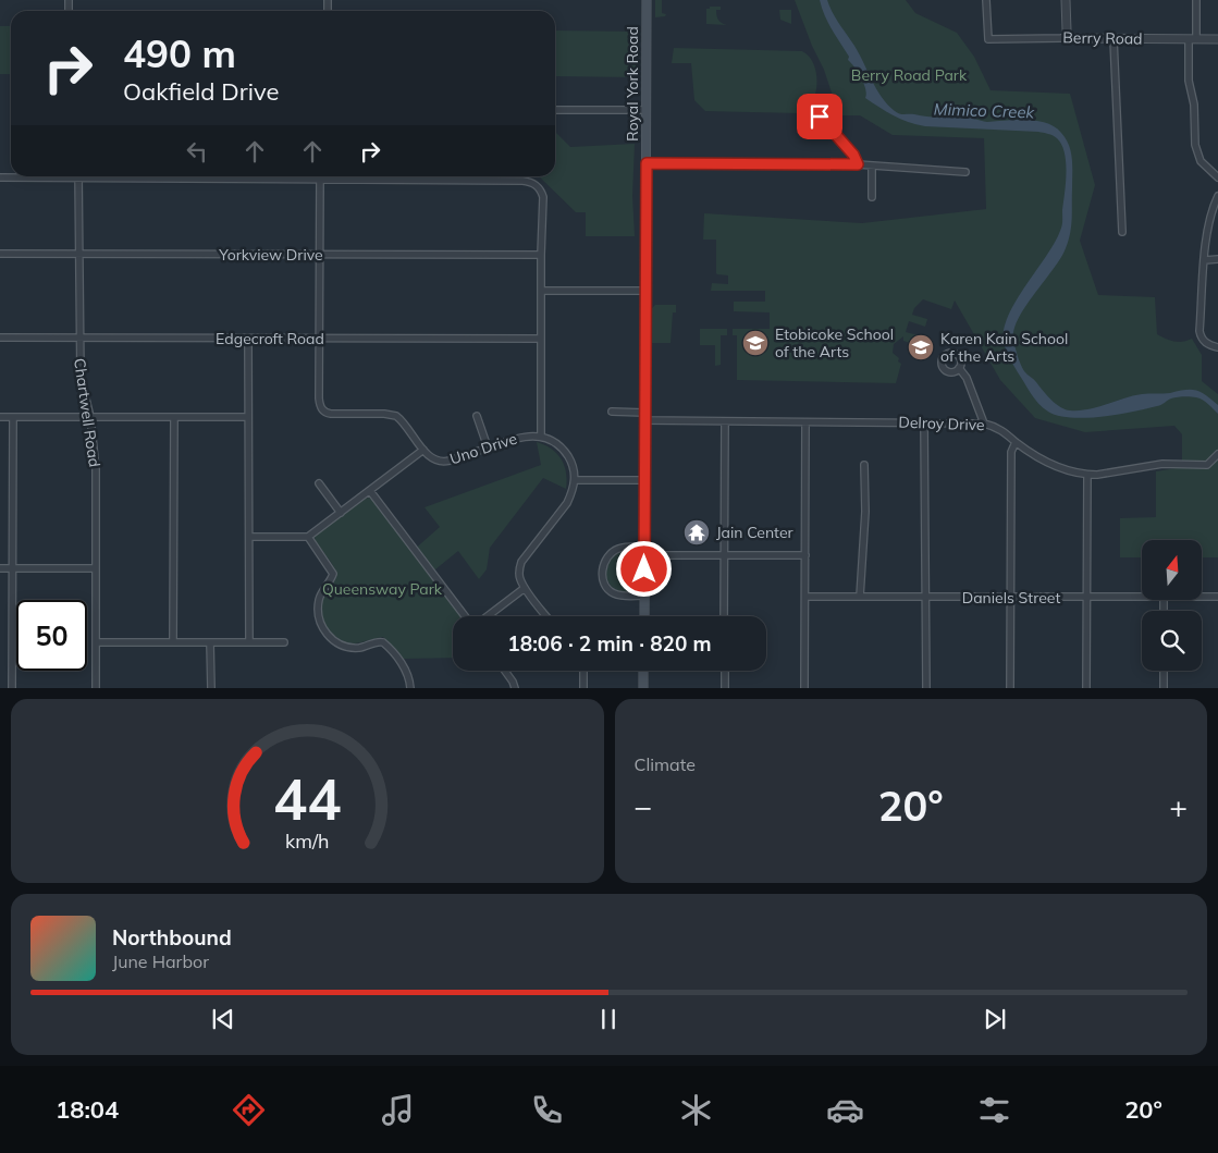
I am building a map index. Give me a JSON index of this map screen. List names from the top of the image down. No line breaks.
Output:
{"streets":{"main road":["Royal York Road"],"street":["Berry Road","Yorkview Drive","Edgecroft Road","Chartwell Road","Delroy Drive","Uno Drive","Daniels Street"]},"crossings":[["Royal York Road","Delroy Drive"],["Yorkview Drive","Chartwell Road"],["Yorkview Drive","Uno Drive"],["Edgecroft Road","Chartwell Road"],["Edgecroft Road","Uno Drive"]],"water":["Mimico Creek"],"parks":["Berry Road Park","Queensway Park"],"places":{"school or university":["Etobicoke School of the Arts","Karen Kain School of the Arts"],"temple":["Jain Center"]},"north":"top","page":{"turn":["490 m","Oakfield Drive"],"limit":"50","trip":"18:06 · 2 min · 820 m","tile":"Climate","heat":["−","20°","+"],"song":["Northbound","June Harbor"],"tabs":["18:04","20°"],"gauge":["44","km/h"]}}
